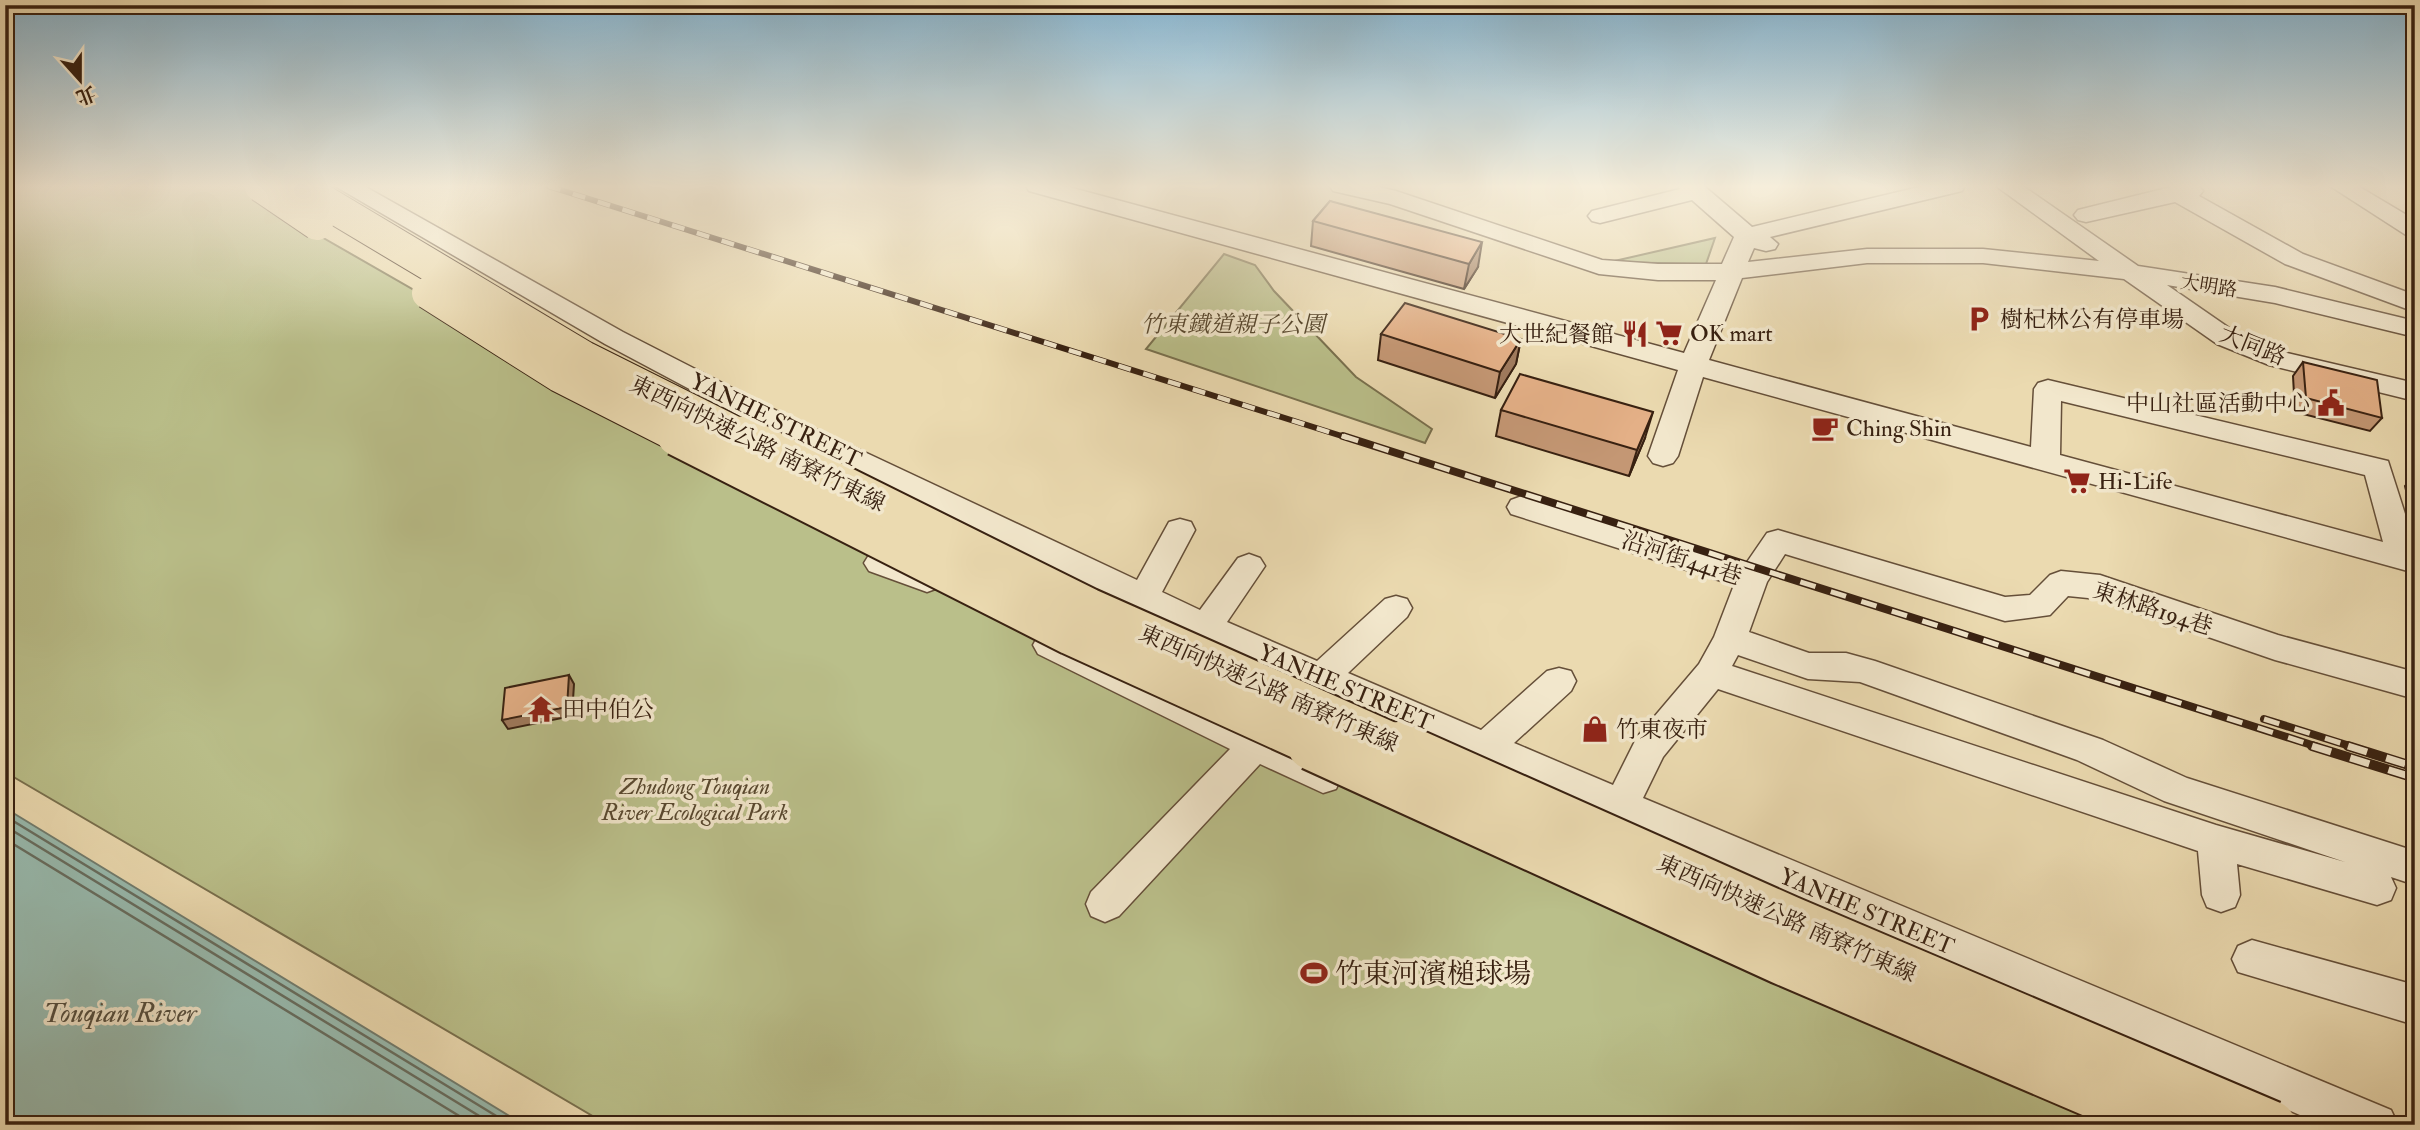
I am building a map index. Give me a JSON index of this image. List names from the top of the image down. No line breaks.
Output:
{"streets":{"highway":["東西向快速公路 南寮竹東線"],"street":["大明路","大同路","YANHE STREET","沿河街441巷","東林路194巷"]},"crossings":[["大明路","大同路"],["YANHE STREET","沿河街441巷"],["沿河街441巷","東林路194巷"]],"water":["Touqian River"],"parks":["竹東鐵道親子公園","Zhudong Touqian River Ecological Park"],"places":{"parking":["樹杞林公有停車場"],"supermarket":["OK mart","Hi-Life"],"restaurant":["大世紀餐館"],"public building":["中山社區活動中心"],"cafe":["Ching Shin"],"temple":["田中伯公"],"shop":["竹東夜市"],"sports":["竹東河濱槌球場"]},"north":"bottom"}
